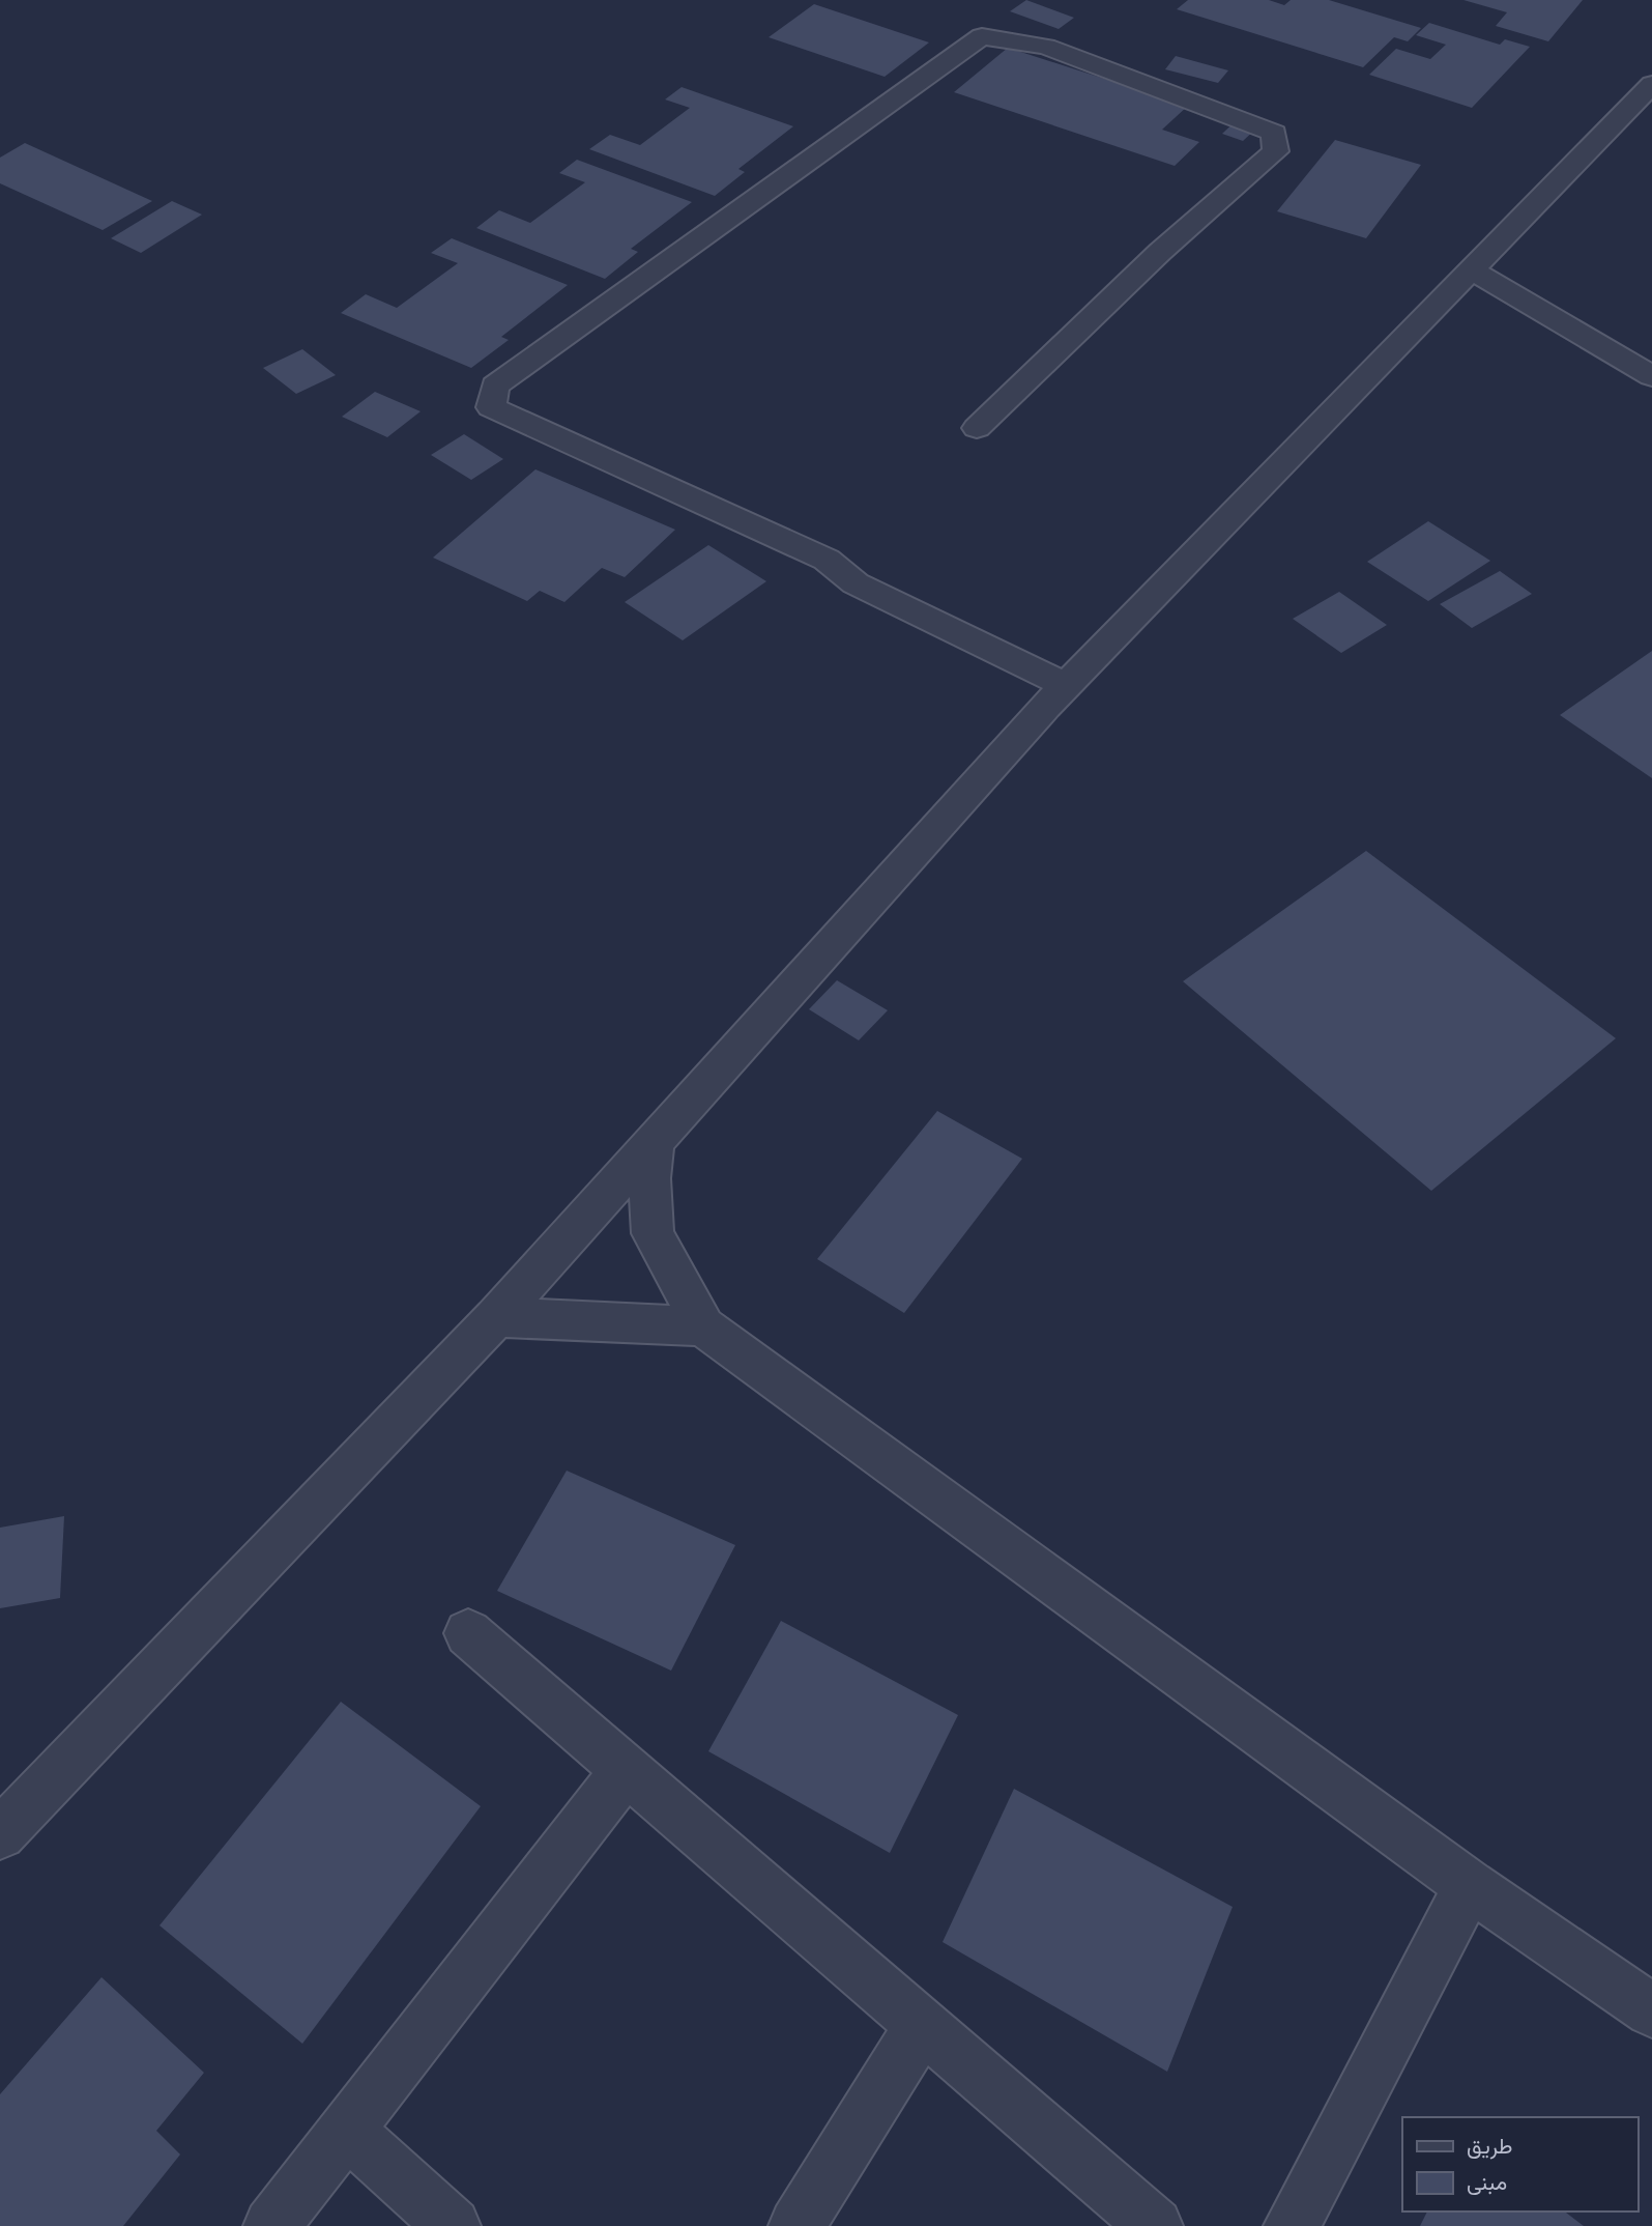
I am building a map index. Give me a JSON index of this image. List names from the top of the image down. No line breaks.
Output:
{"legend":["طريق","مبنى"]}
